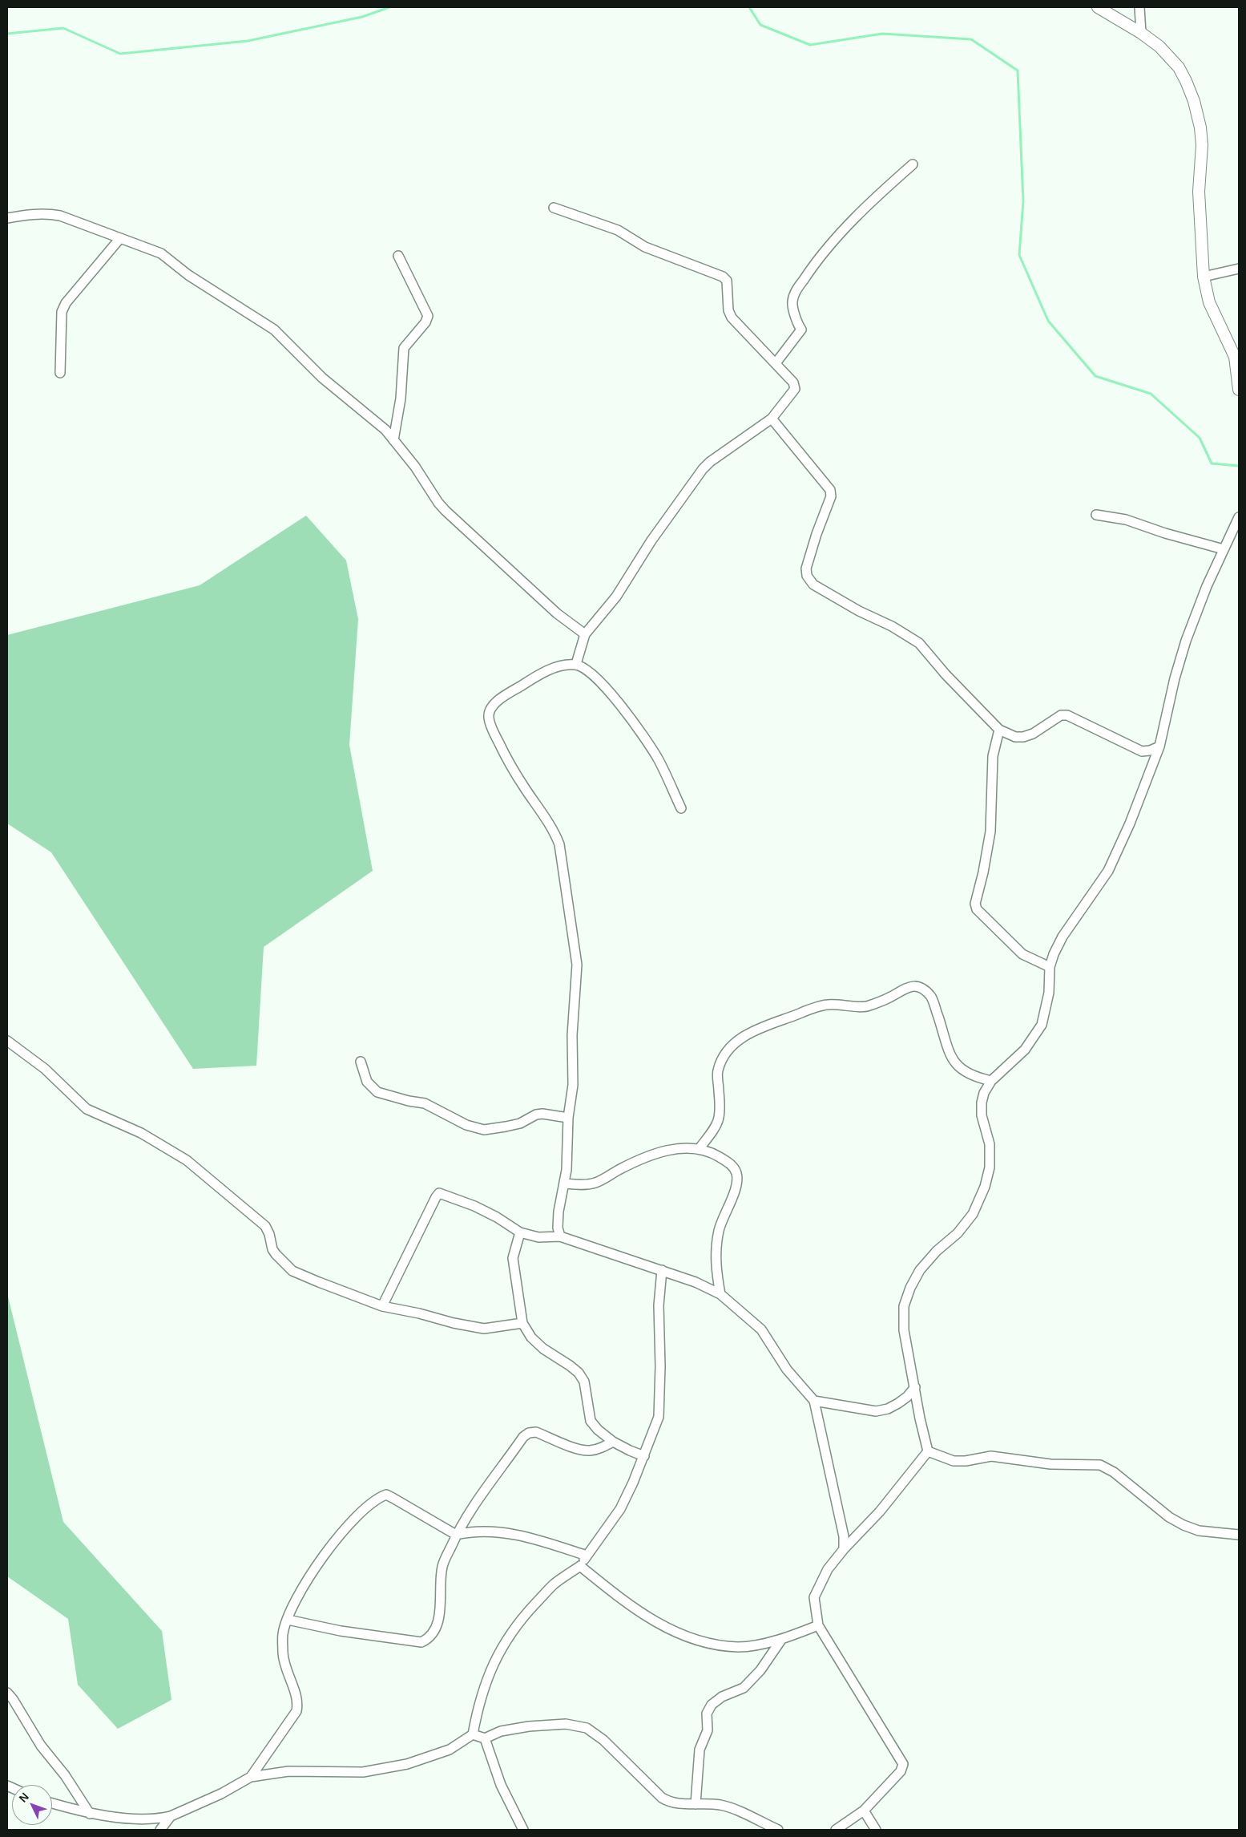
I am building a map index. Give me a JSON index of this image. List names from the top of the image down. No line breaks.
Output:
{"north":"top left"}
